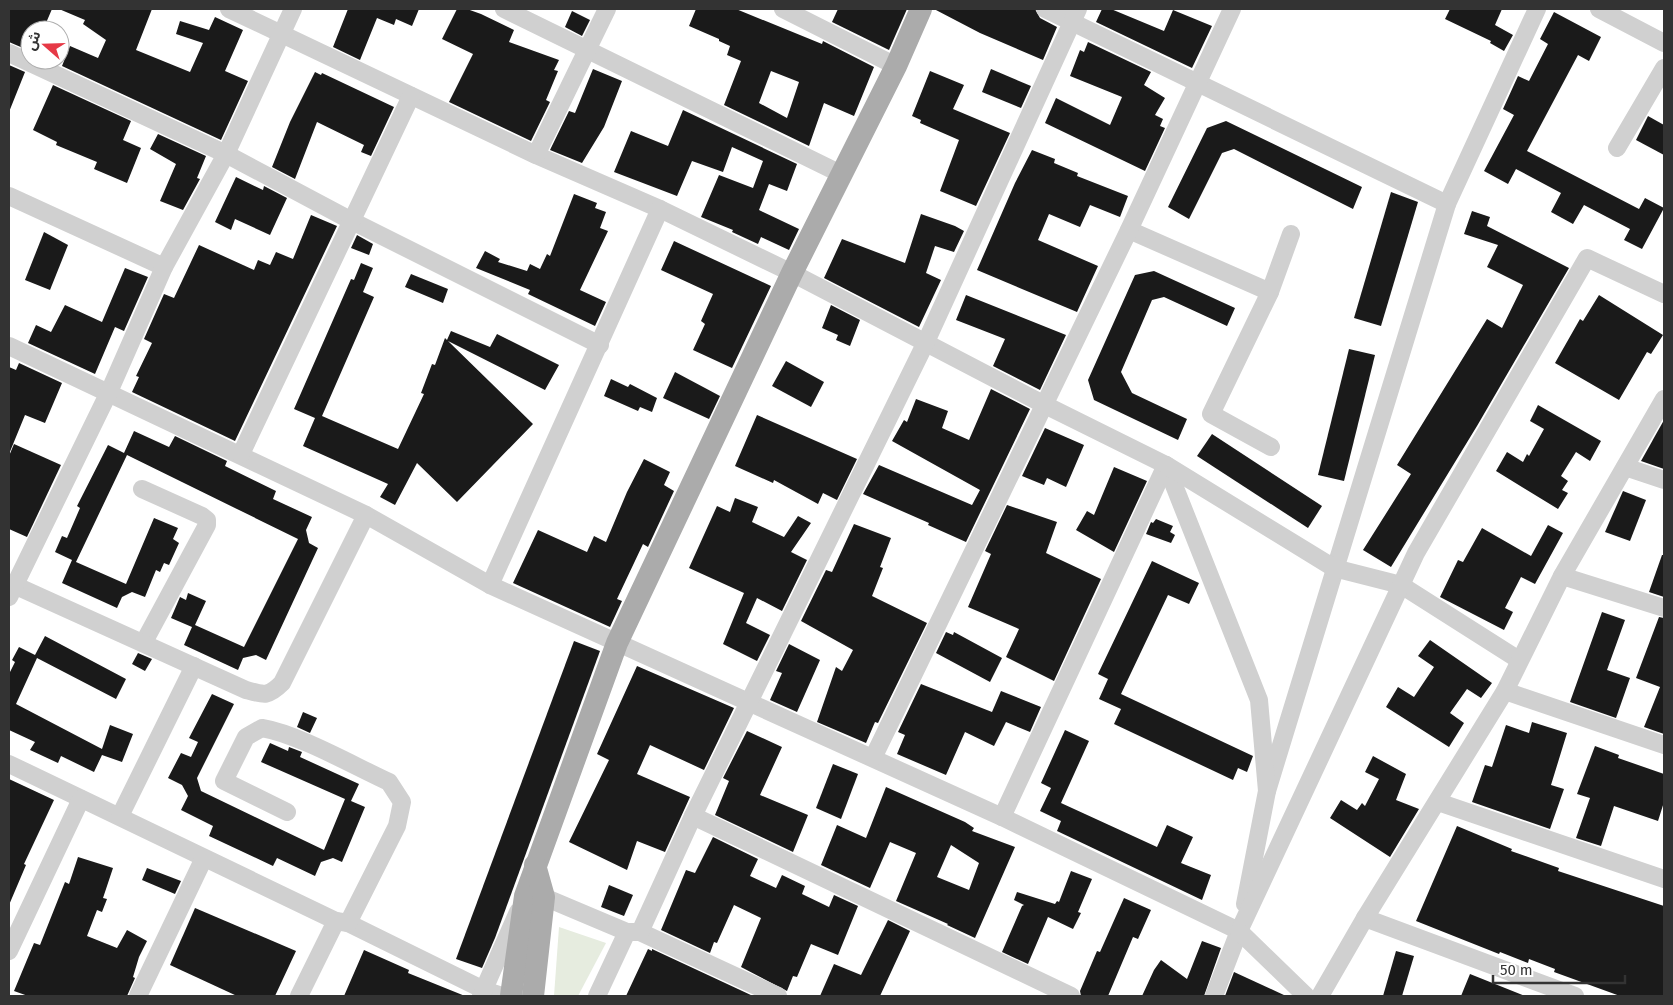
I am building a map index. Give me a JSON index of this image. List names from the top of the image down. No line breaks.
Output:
{"scale_bar":"50 m","north":"left"}
